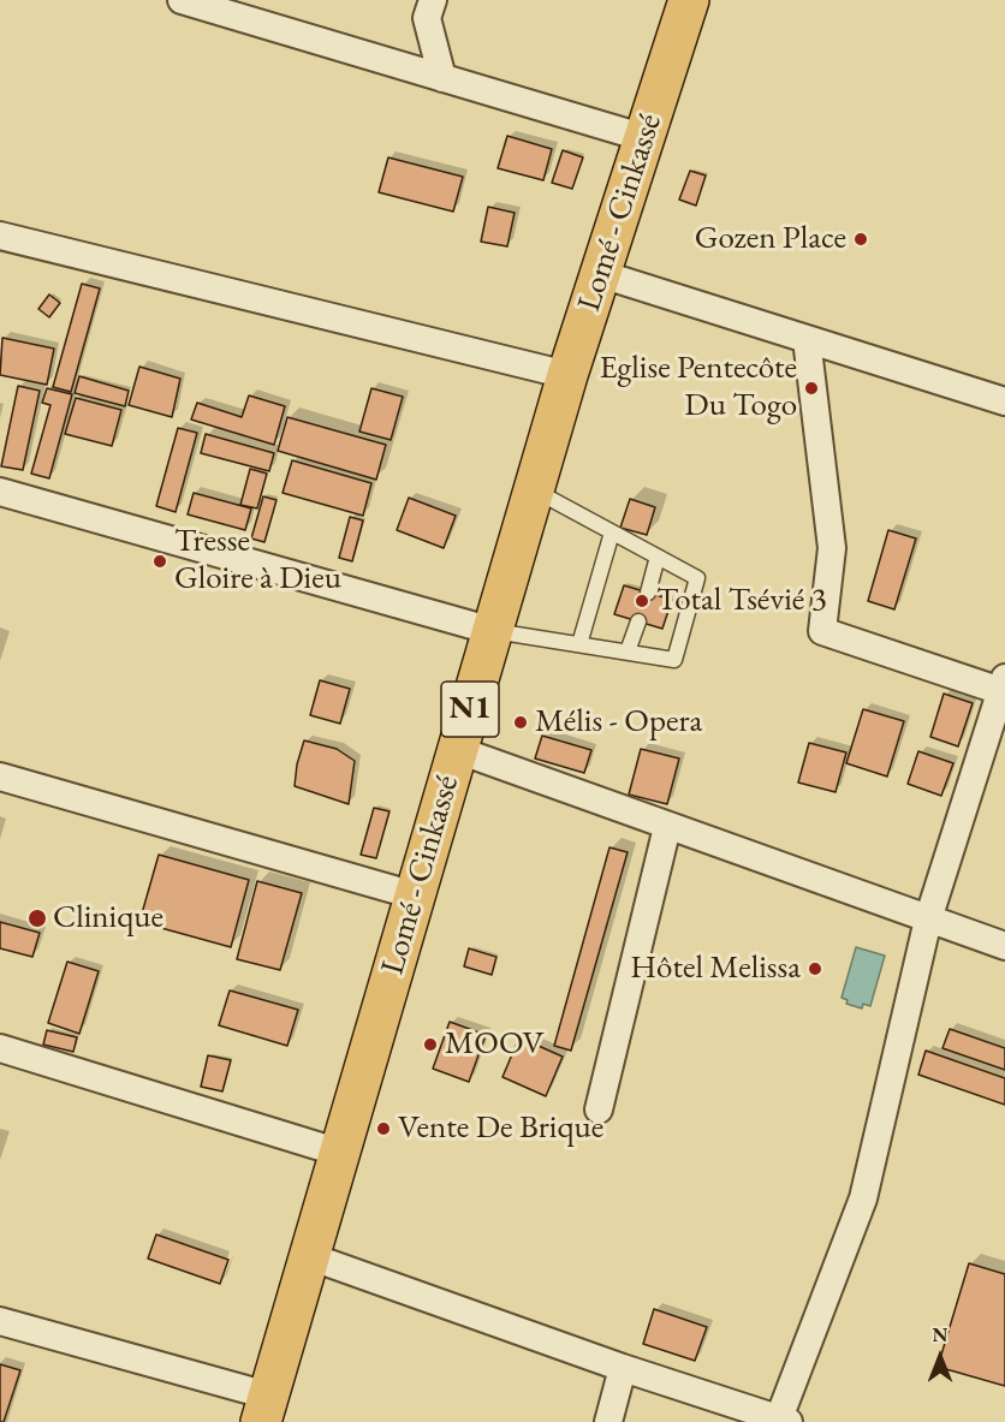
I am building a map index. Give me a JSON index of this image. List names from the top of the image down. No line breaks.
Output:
{"streets":{"highway":["Lomé - Cinkassé","N1"]},"places":["Gozen Place","Eglise Pentecôte Du Togo","Tresse Gloire à Dieu","Total Tsévié 3","Mélis - Opera","Clinique","Hôtel Melissa","MOOV","Vente De Brique"],"north":"top"}
